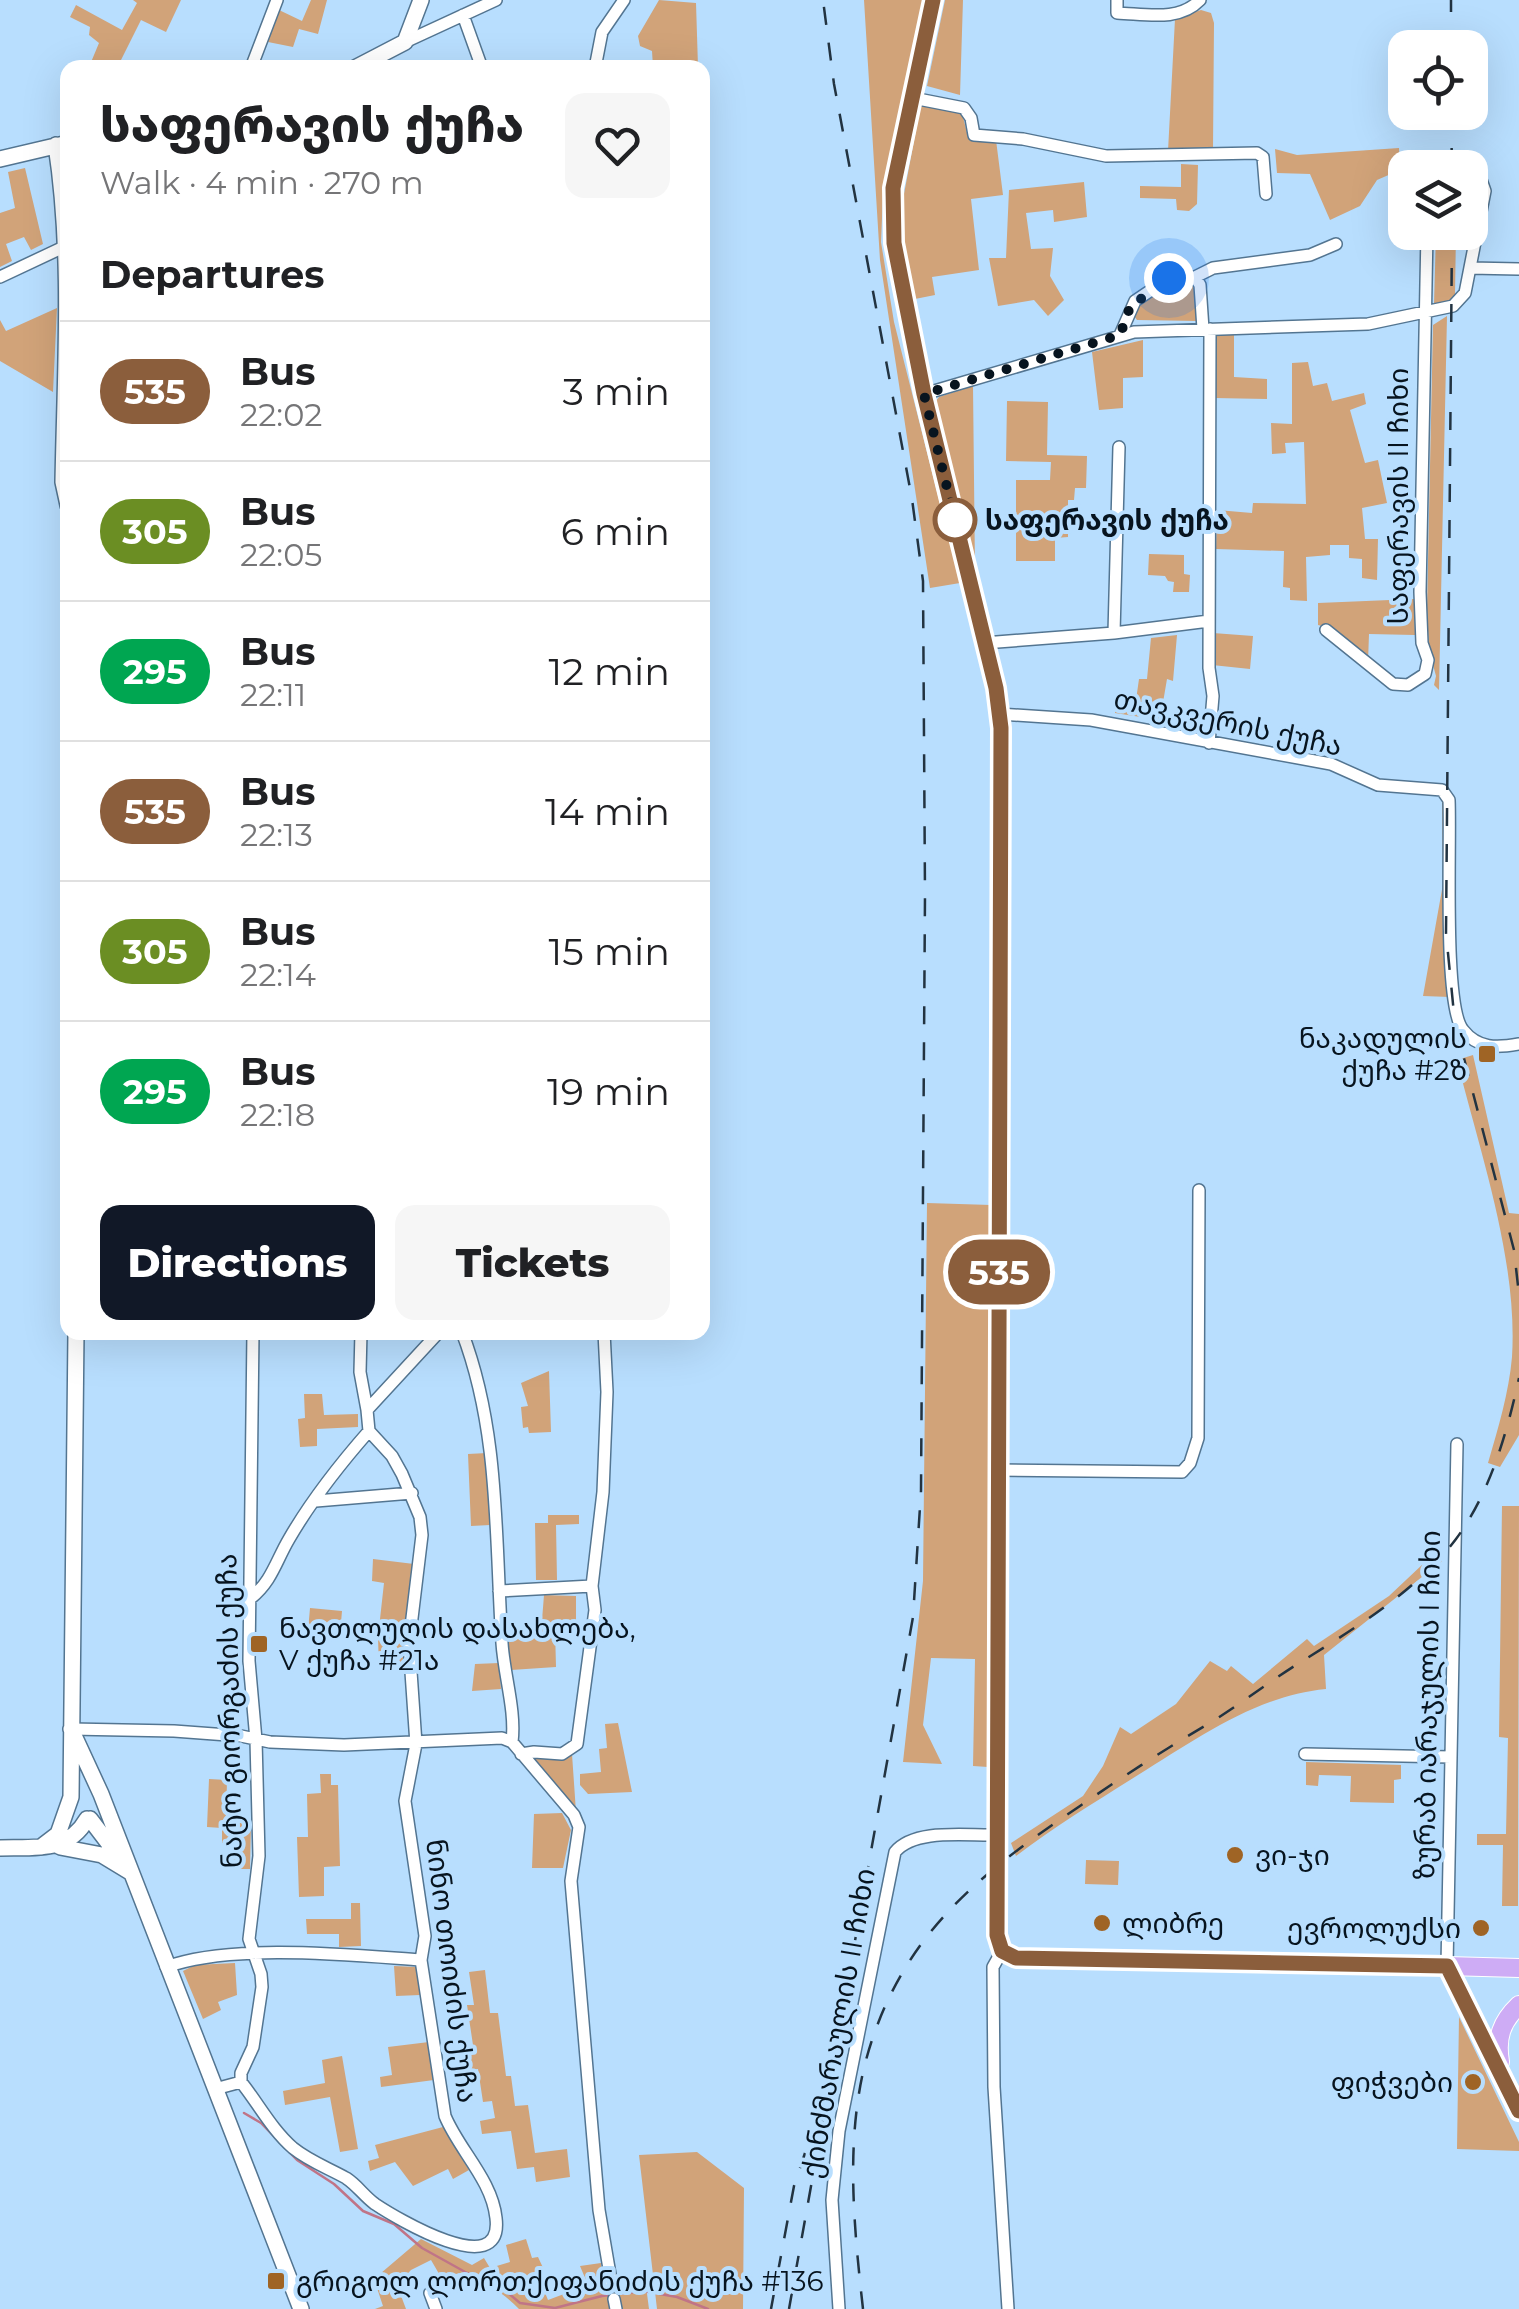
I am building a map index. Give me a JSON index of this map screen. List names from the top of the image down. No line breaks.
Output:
{"streets":{"street":["საფერავის II ჩიხი","თავკვერის ქუჩა","ზურაბ იარაჯულის I ჩიხი","ნატო გიორგაძის ქუჩა","ნინო თოიძის ქუჩა","ქინძმარაულის II ჩიხი"]},"crossings":[["ნატო გიორგაძის ქუჩა","ნინო თოიძის ქუჩა"]],"places":{"other":["საფერავის ქუჩა","ვი-ჯი","ლიბრე","ევროლუქსი","ფიჭვები"],"transit":["ნაკადულის ქუჩა #2ზ","ნავთლუღის დასახლება, V ქუჩა #21ა","გრიგოლ ლორთქიფანიძის ქუჩა #136"]},"lines":["bus line 535"],"page":{"on_map":"535","heading":[["საფერავის ქუჩა","Walk · 4 min · 270 m"],"Departures"],"list":[{"mark":"535","name":"Bus","note":"22:02","value":"3 min"},{"mark":"305","name":"Bus","note":"22:05","value":"6 min"},{"mark":"295","name":"Bus","note":"22:11","value":"12 min"},{"mark":"535","name":"Bus","note":"22:13","value":"14 min"},{"mark":"305","name":"Bus","note":"22:14","value":"15 min"},{"mark":"295","name":"Bus","note":"22:18","value":"19 min"}],"buttons":["Directions","Tickets"]}}
